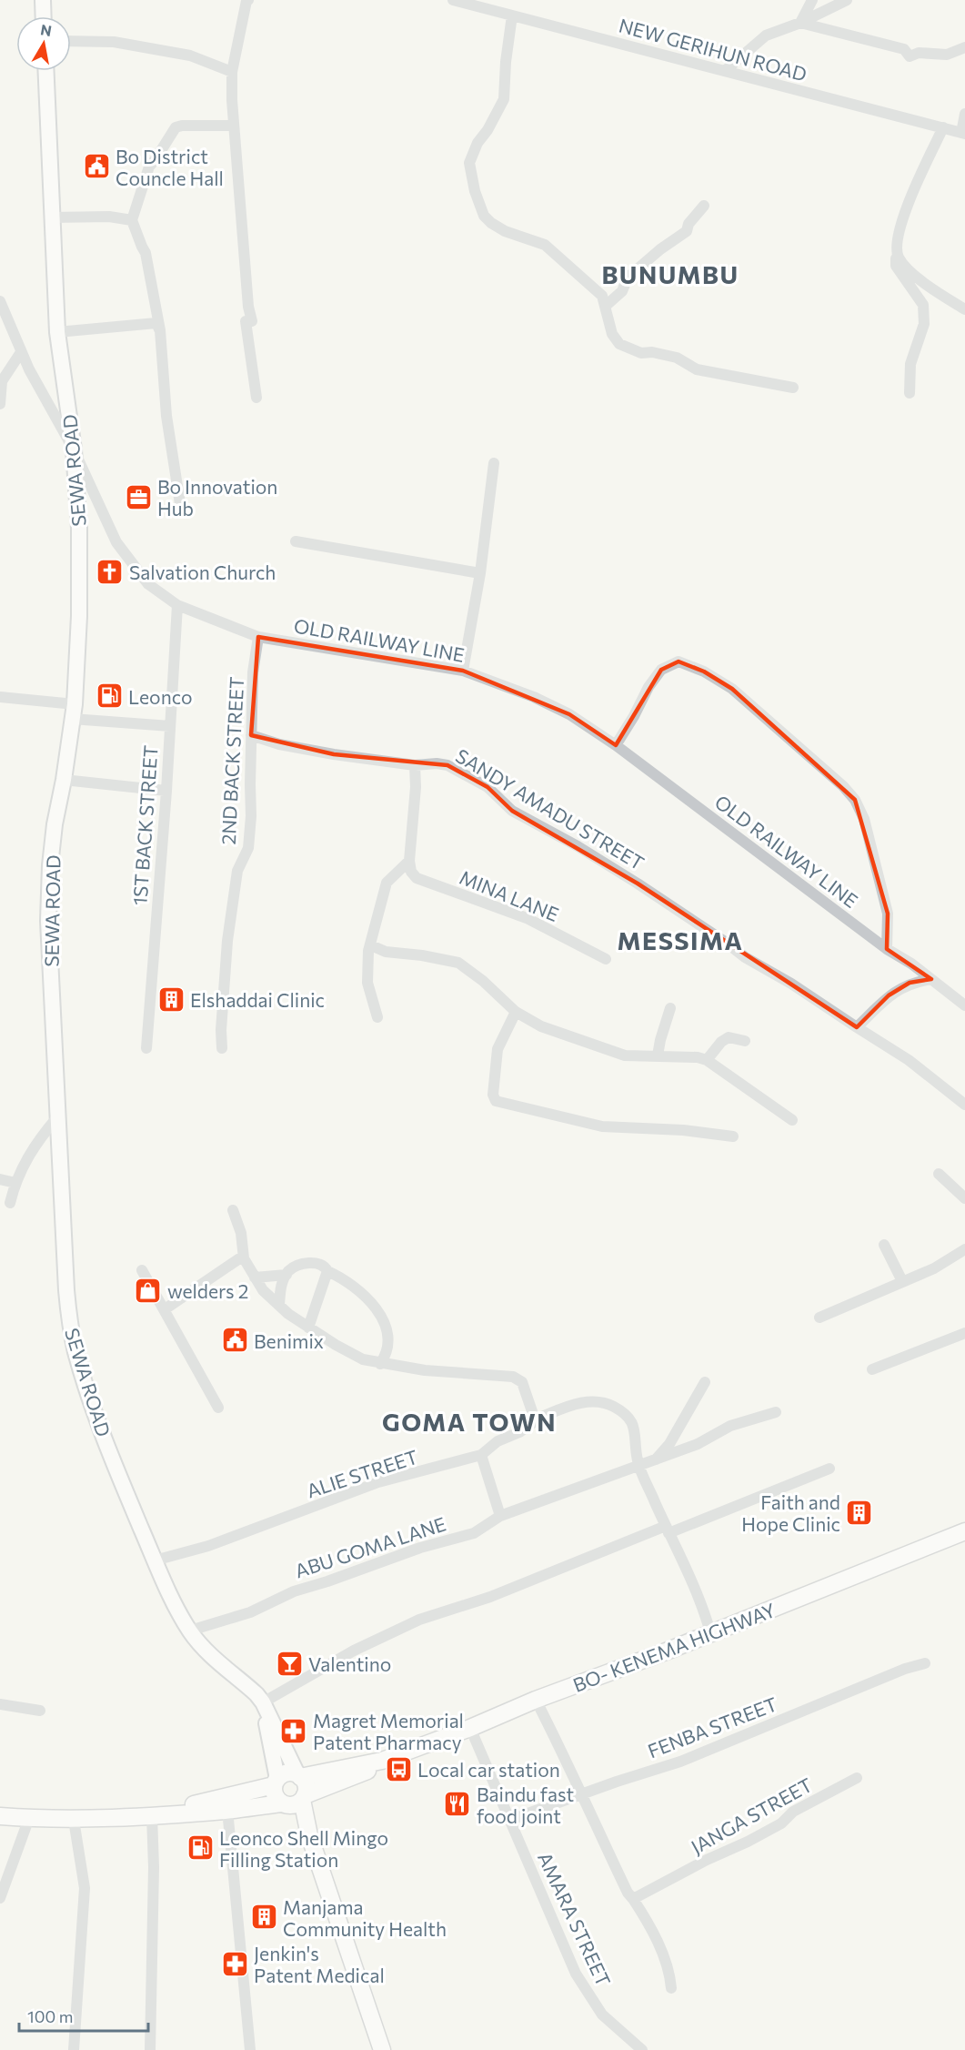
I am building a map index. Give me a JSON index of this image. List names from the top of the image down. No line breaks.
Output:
{"streets":{"highway":["BO- KENEMA HIGHWAY"],"main road":["SEWA ROAD"],"street":["NEW GERIHUN ROAD","OLD RAILWAY LINE","2ND BACK STREET","SANDY AMADU STREET","1ST BACK STREET","MINA LANE","ALIE STREET","ABU GOMA LANE","FENBA STREET","JANGA STREET","AMARA STREET"]},"crossings":[["SEWA ROAD","OLD RAILWAY LINE"],["SEWA ROAD","ALIE STREET"],["SEWA ROAD","ABU GOMA LANE"],["OLD RAILWAY LINE","2ND BACK STREET"],["OLD RAILWAY LINE","1ST BACK STREET"],["2ND BACK STREET","SANDY AMADU STREET"],["ALIE STREET","ABU GOMA LANE"],["ALIE STREET","BO- KENEMA HIGHWAY"],["BO- KENEMA HIGHWAY","AMARA STREET"],["FENBA STREET","AMARA STREET"]],"districts":["BUNUMBU","MESSIMA","GOMA TOWN"],"places":{"public building":["Bo District Councle Hall","Benimix"],"office":["Bo Innovation Hub"],"church":["Salvation Church"],"fuel station":["Leonco","Leonco Shell Mingo Filling Station"],"building":["Elshaddai Clinic","Faith and Hope Clinic","Manjama Community Health"],"shop":["welders 2"],"bar":["Valentino"],"pharmacy":["Magret Memorial Patent Pharmacy","Jenkin's Patent Medical"],"bus stop":["Local car station"],"restaurant":["Baindu fast food joint"]},"scale_bar":"100 m","north":"top"}
